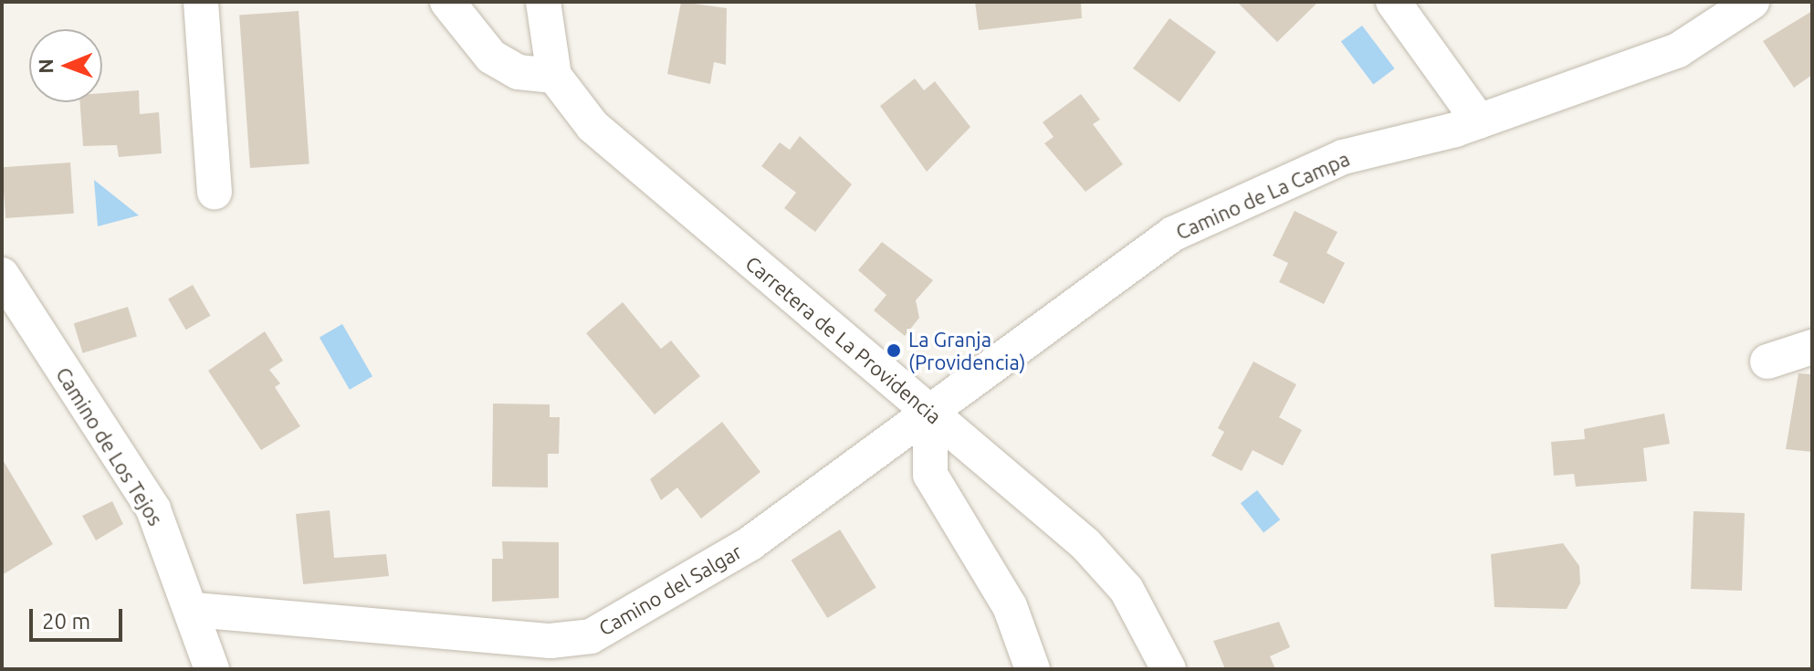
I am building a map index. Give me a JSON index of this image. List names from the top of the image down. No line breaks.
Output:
{"streets":{"street":["Camino de La Campa","Carretera de La Providencia","Camino de Los Tejos","Camino del Salgar"]},"crossings":[["Camino de La Campa","Carretera de La Providencia"],["Camino de La Campa","Camino del Salgar"],["Carretera de La Providencia","Camino del Salgar"],["Camino de Los Tejos","Camino del Salgar"]],"places":["La Granja (Providencia)"],"scale_bar":"20 m","north":"left"}
